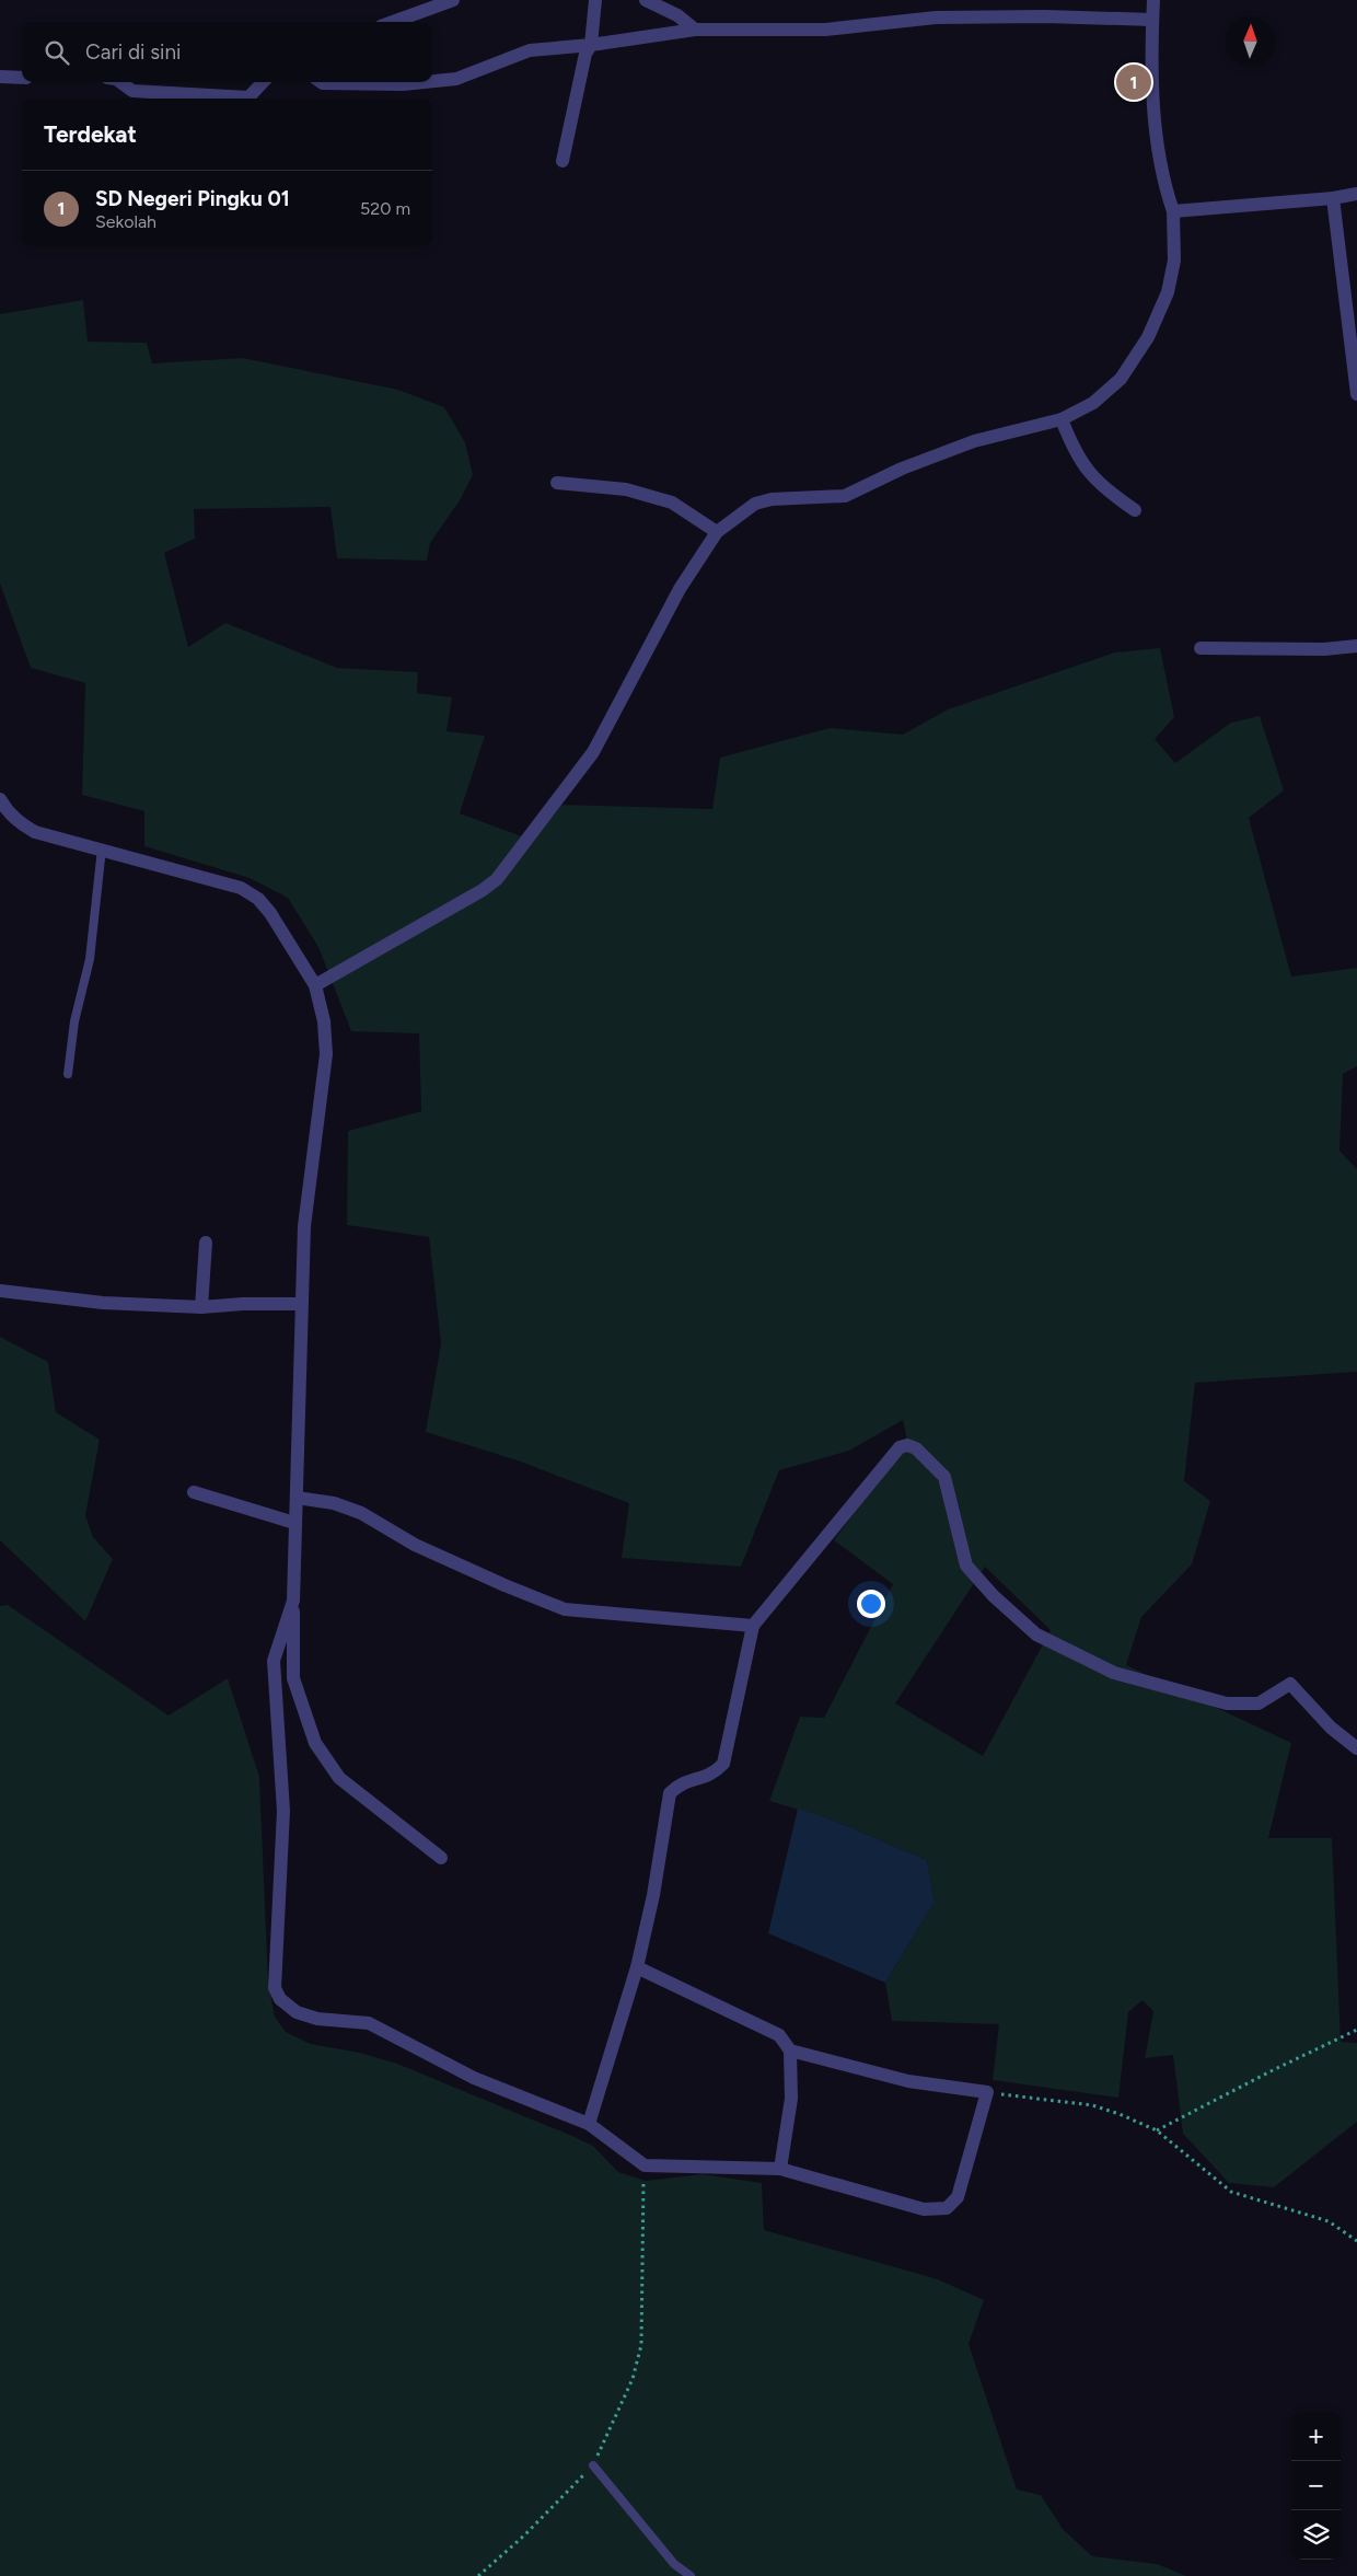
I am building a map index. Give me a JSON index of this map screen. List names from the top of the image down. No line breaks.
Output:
{"north":"top","page":{"search":"Cari di sini","pins":"1","heading":"Terdekat","list":[{"mark":"1","name":"SD Negeri Pingku 01","note":"Sekolah","value":"520 m"}],"map_buttons":["+","−"]}}
